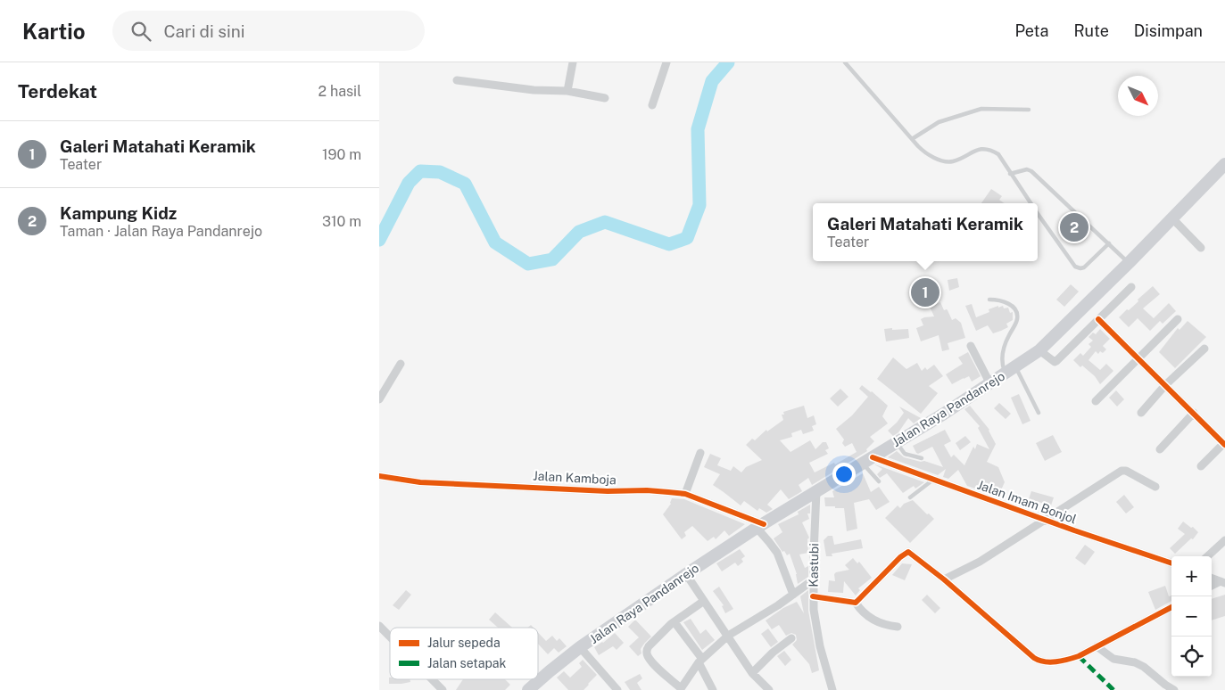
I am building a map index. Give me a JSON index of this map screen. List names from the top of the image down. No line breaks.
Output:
{"streets":{"main road":["Jalan Raya Pandanrejo"],"street":["Jalan Kamboja","Jalan Imam Bonjol","Kastubi"]},"crossings":[["Jalan Raya Pandanrejo","Jalan Kamboja"],["Jalan Raya Pandanrejo","Jalan Imam Bonjol"],["Jalan Raya Pandanrejo","Kastubi"]],"legend":["Jalur sepeda","Jalan setapak"],"north":"bottom right","page":{"header":"Kartio","search":"Cari di sini","nav":["Peta","Rute","Disimpan"],"heading":["Terdekat","2 hasil"],"list":[{"mark":"1","name":"Galeri Matahati Keramik","note":"Teater","value":"190 m"},{"mark":"2","name":"Kampung Kidz","note":"Taman · Jalan Raya Pandanrejo","value":"310 m"}],"popup":["Galeri Matahati Keramik","Teater"],"pins":["2","1"],"map_buttons":["+","−"]}}
